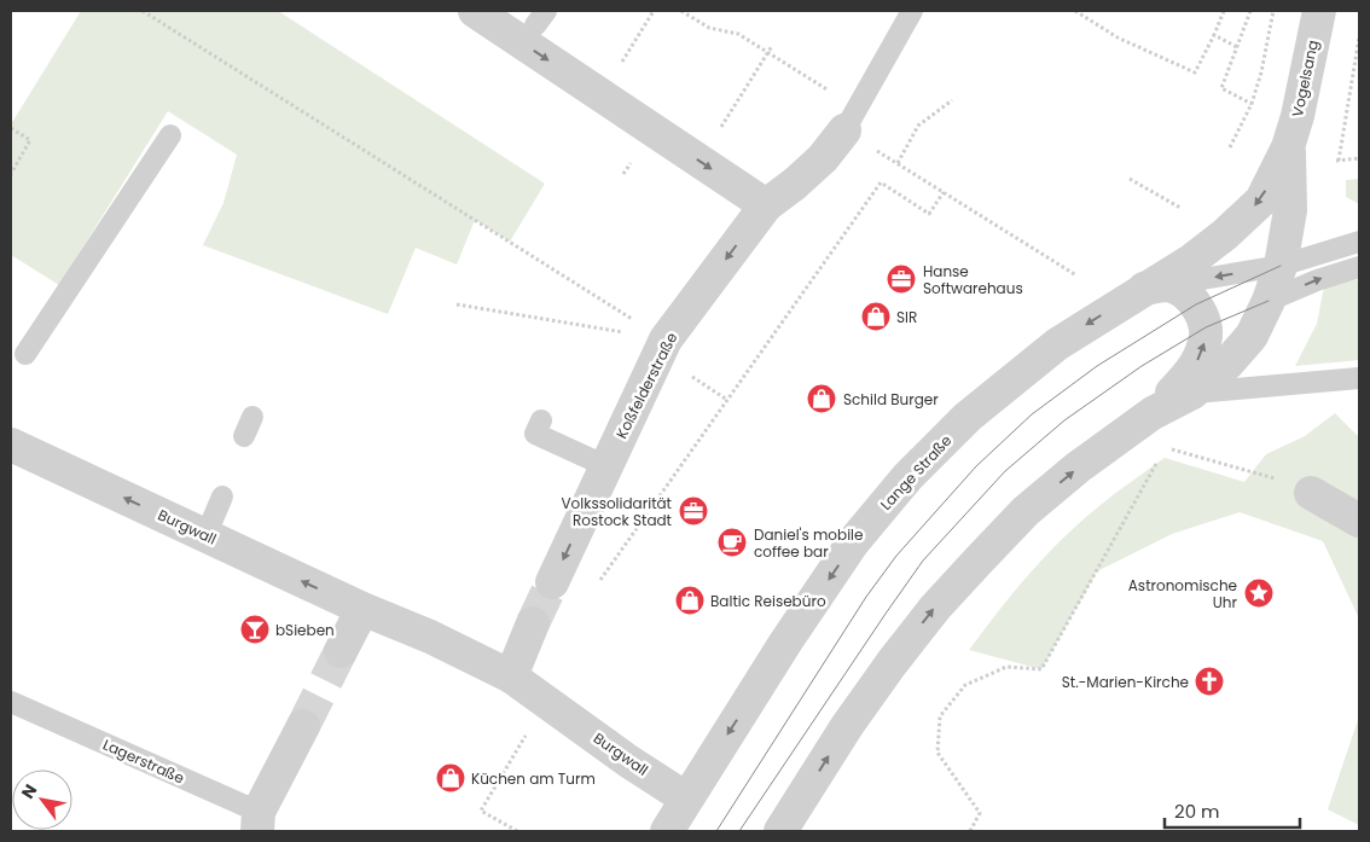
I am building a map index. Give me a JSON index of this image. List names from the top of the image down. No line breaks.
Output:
{"streets":{"street":["Vogelsang","Koßfelderstraße","Lange Straße","Burgwall"],"lane":["Lagerstraße"]},"crossings":[["Vogelsang","Lange Straße"],["Lange Straße","Burgwall"]],"one_way":["Koßfelderstraße","Burgwall"],"places":{"office":["Hanse Softwarehaus","Volkssolidarität Rostock Stadt"],"shop":["SIR","Schild Burger","Baltic Reisebüro","Küchen am Turm"],"cafe":["Daniel's mobile coffee bar"],"place":["Astronomische Uhr"],"bar":["bSieben"],"church":["St.-Marien-Kirche"]},"scale_bar":"20 m","north":"top left"}
